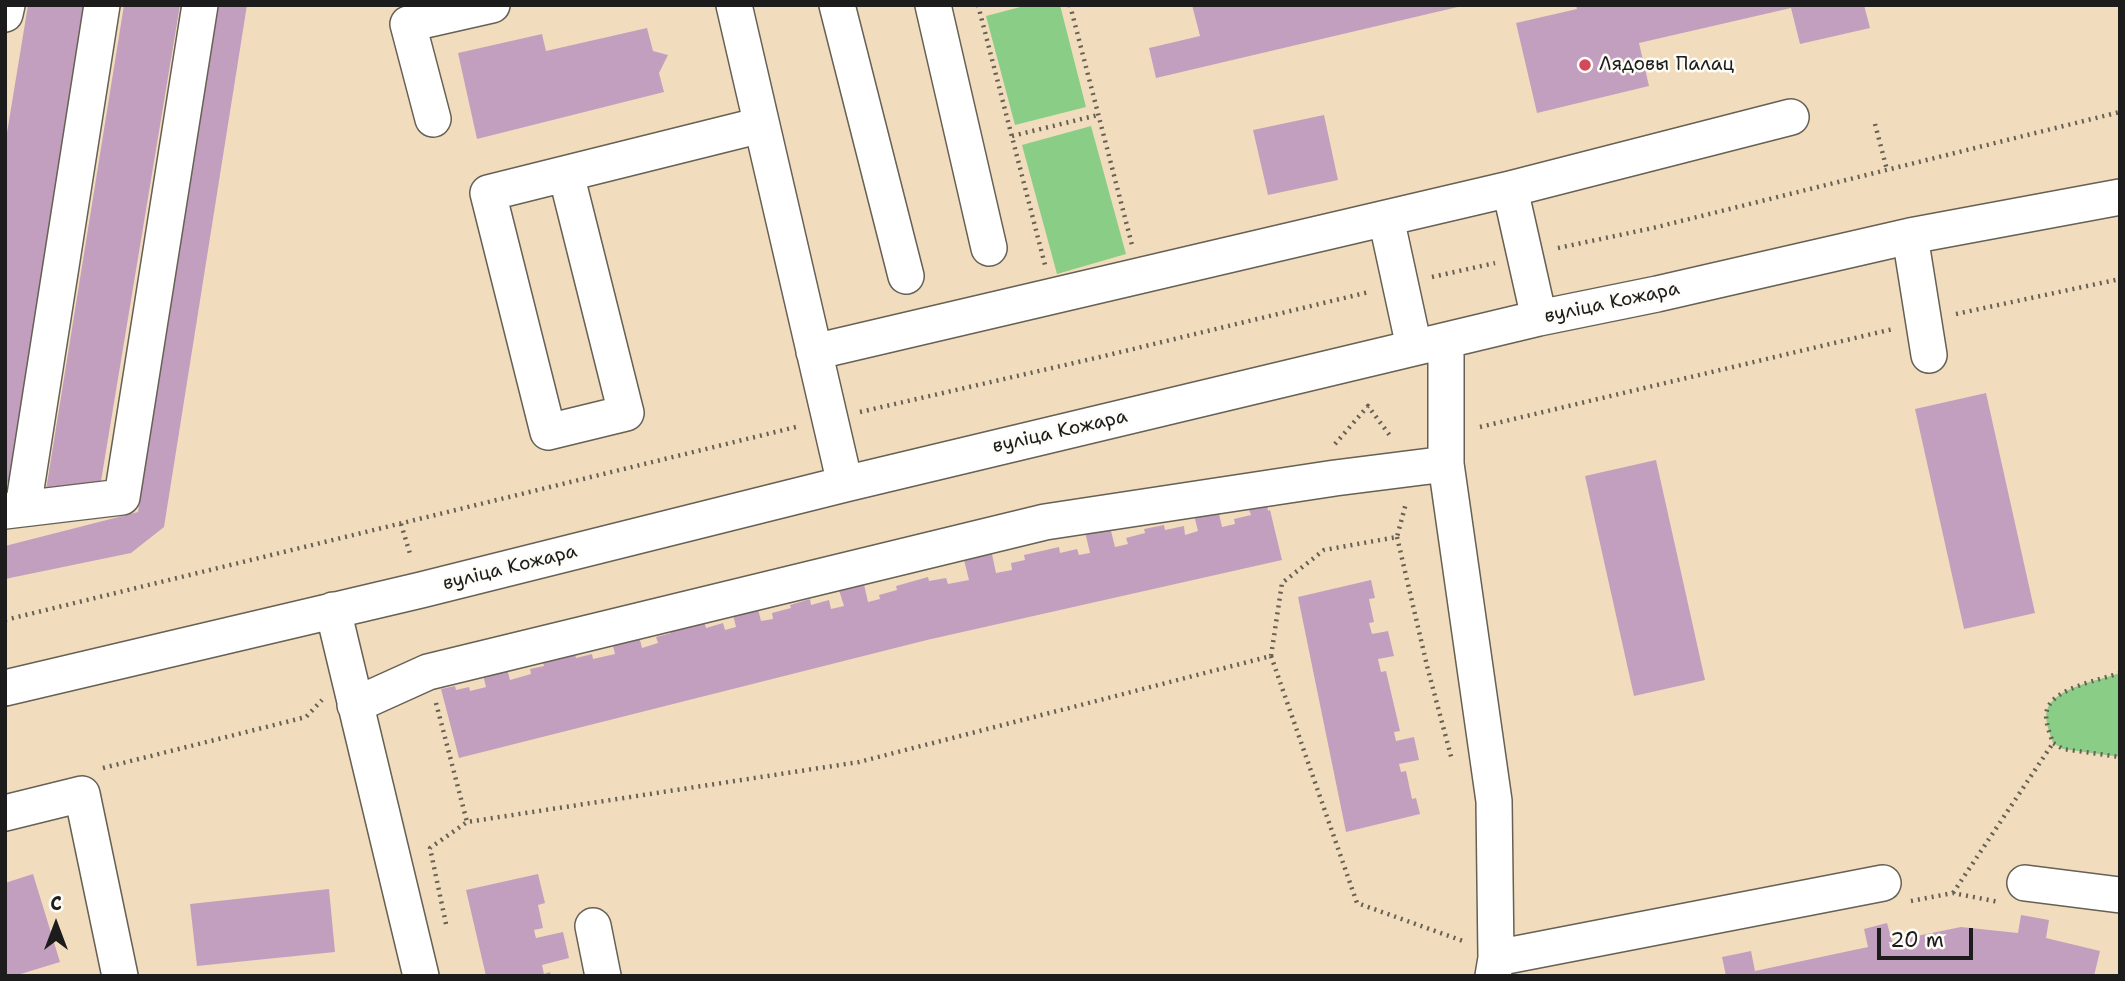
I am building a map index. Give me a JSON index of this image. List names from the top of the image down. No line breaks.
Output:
{"streets":{"street":["вуліца Кожара"]},"places":["Лядовы Палац"],"scale_bar":"20 m","north":"top"}
